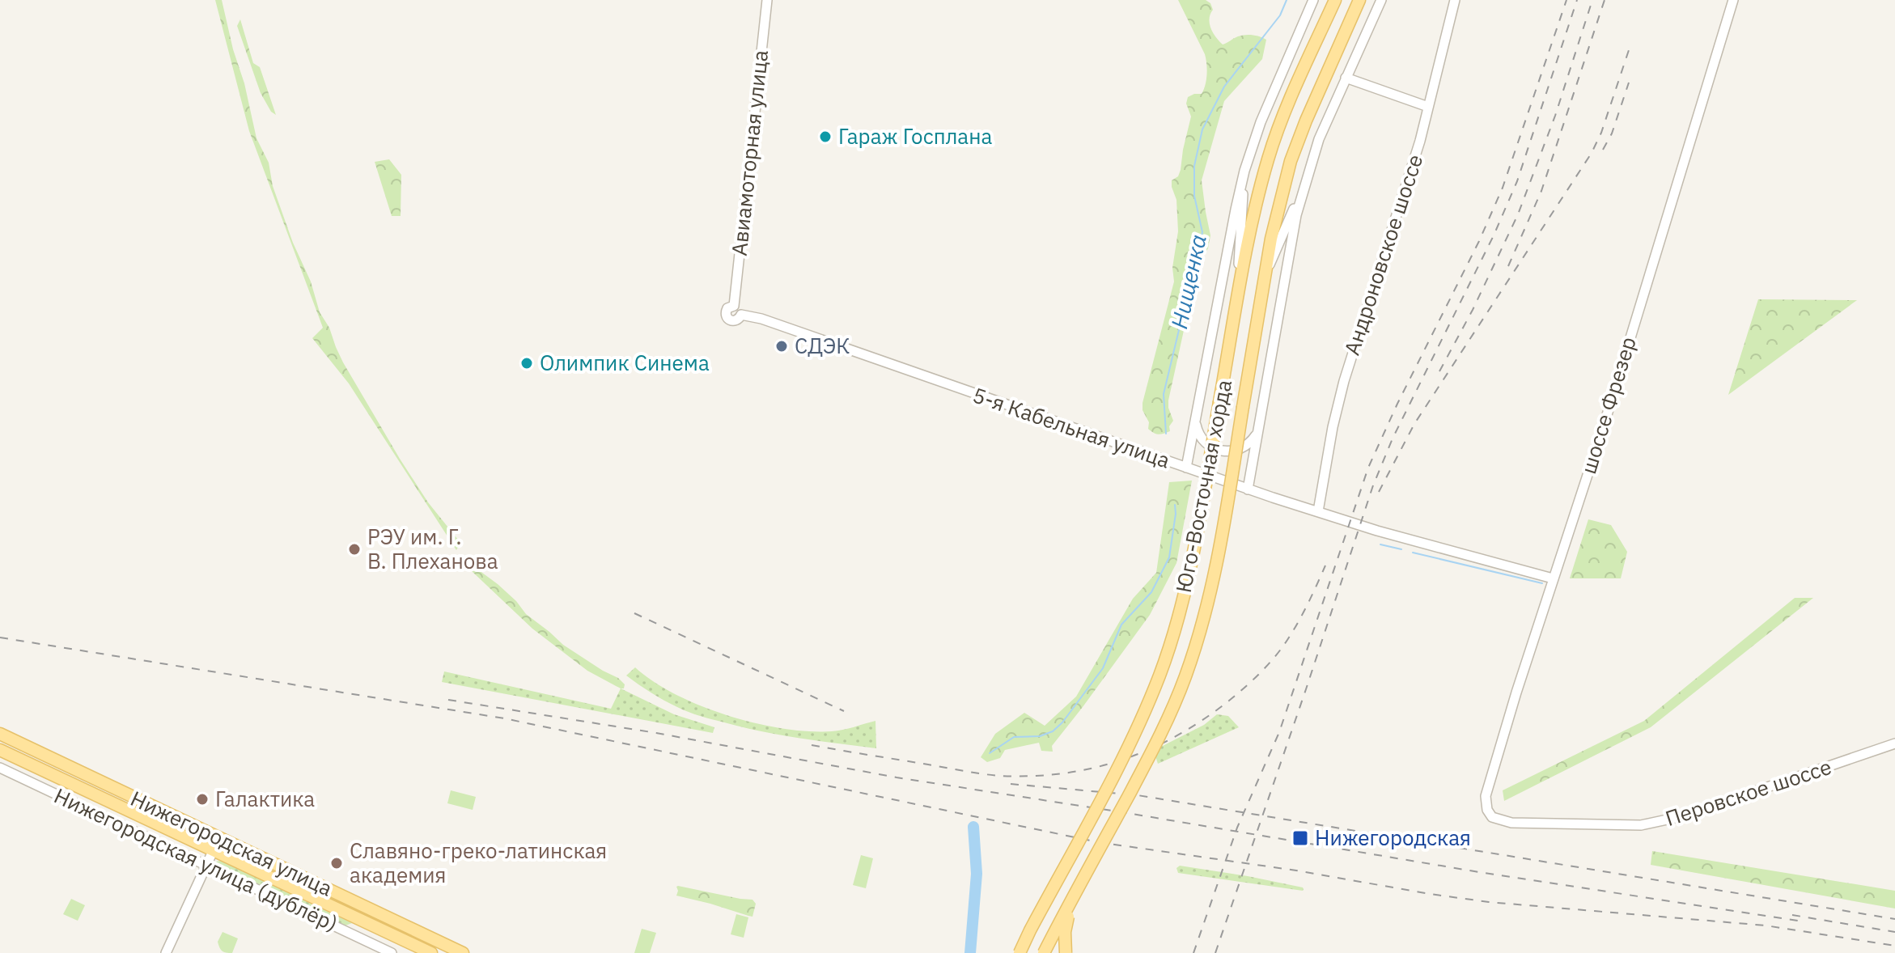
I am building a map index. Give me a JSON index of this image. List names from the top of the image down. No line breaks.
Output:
{"streets":{"main road":["Юго-Восточная хорда","Нижегородская улица"],"street":["Авиамоторная улица","Андроновское шоссе","шоссе Фрезер","5-я Кабельная улица","Перовское шоссе","Нижегородская улица (дублёр)"]},"crossings":[["Авиамоторная улица","5-я Кабельная улица"],["Андроновское шоссе","5-я Кабельная улица"],["шоссе Фрезер","5-я Кабельная улица"],["шоссе Фрезер","Перовское шоссе"]],"water":["Нищенка"],"places":{"other":["Гараж Госплана","СДЭК","Олимпик Синема","РЭУ им. Г. В. Плеханова","Галактика","Славяно-греко-латинская академия"],"transit":["Нижегородская"]}}
